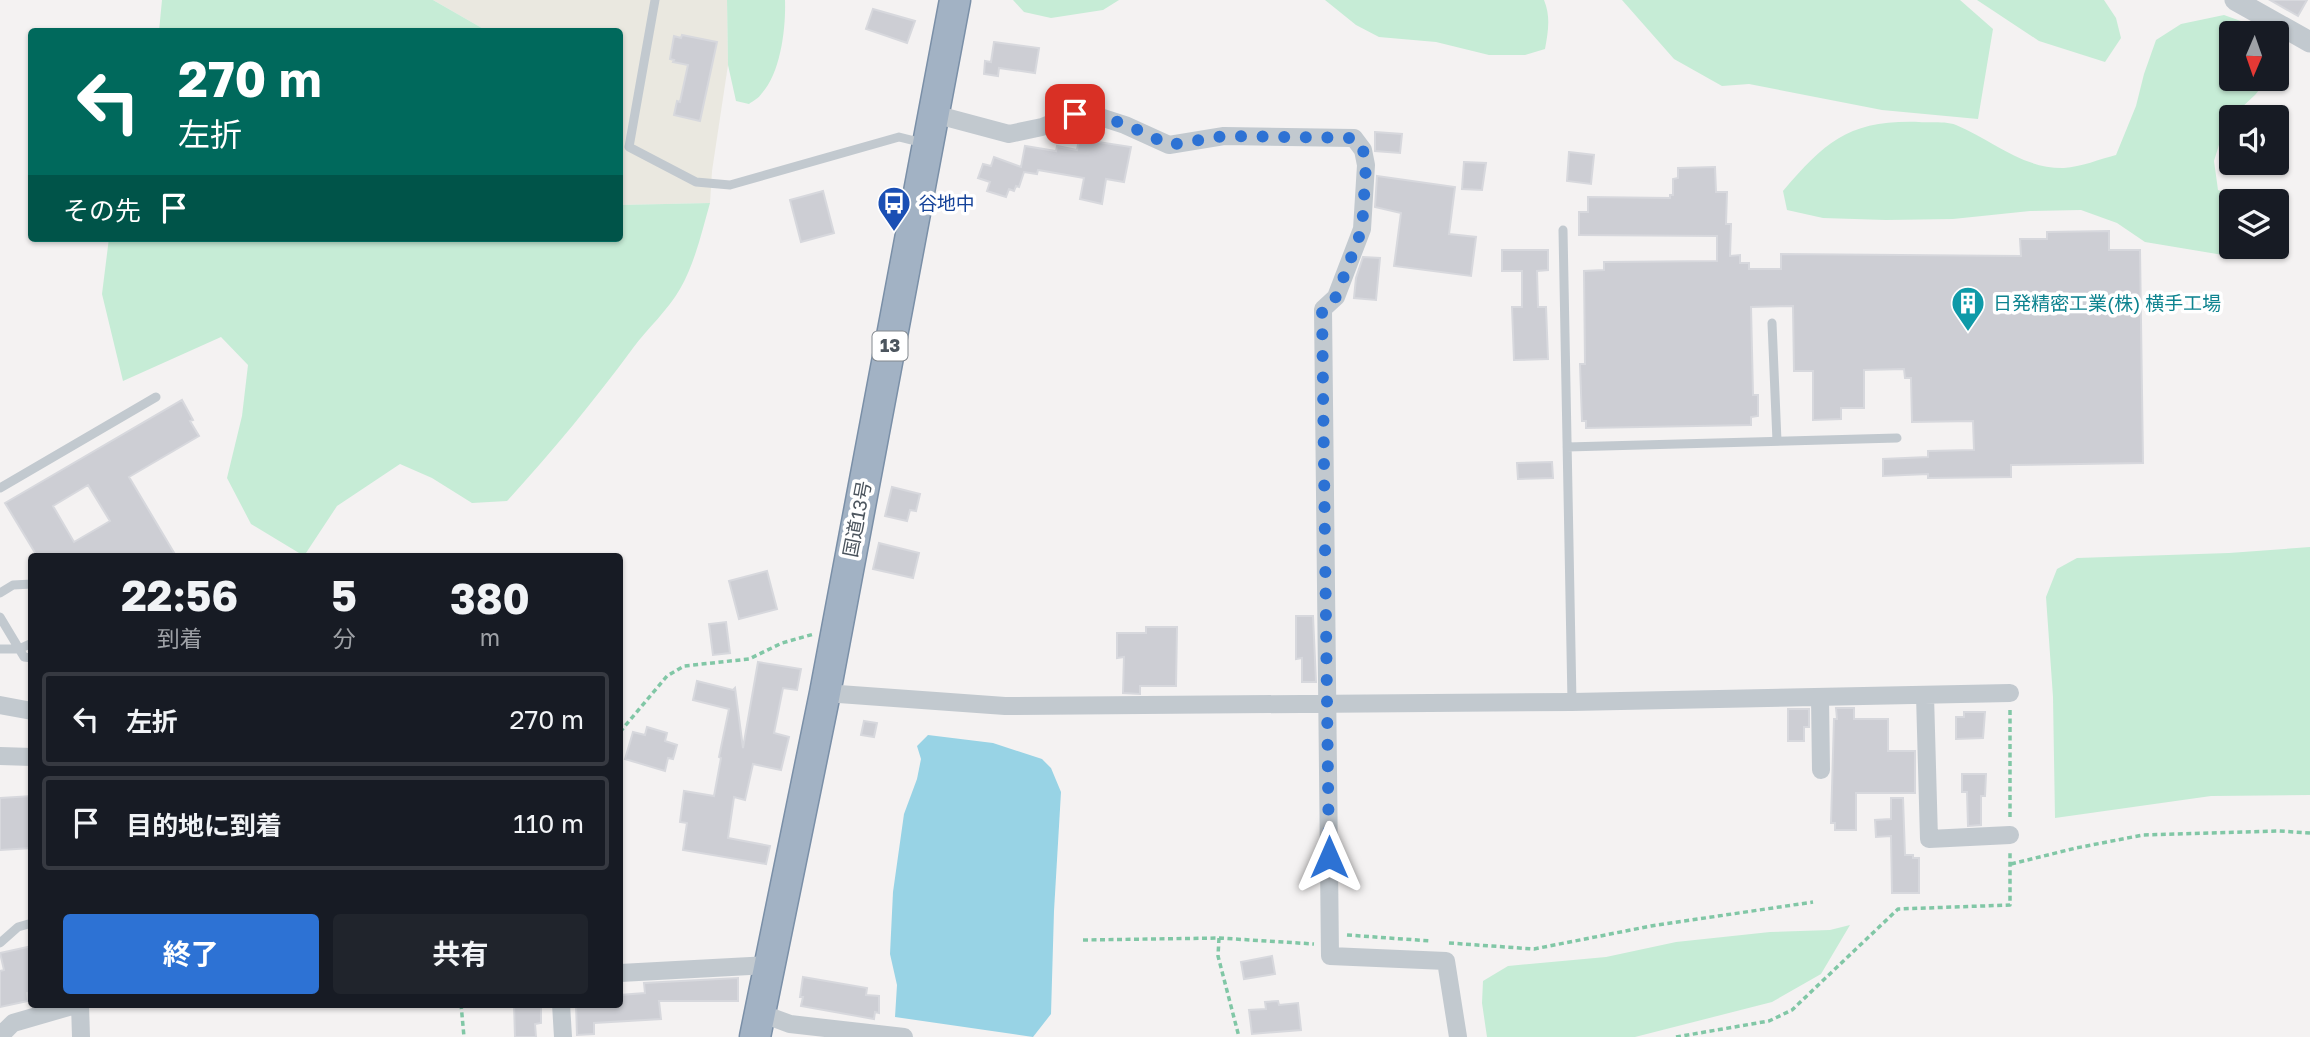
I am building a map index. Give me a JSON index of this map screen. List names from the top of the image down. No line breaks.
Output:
{"streets":{"highway":["13","国道13号"]},"places":{"bus stop":["谷地中"],"building":["日発精密工業(株) 横手工場"]},"north":"bottom","page":{"turn":["270 m","左折"],"then":"その先","eta":["22:56","到着","5","分","380","m"],"list":[{"name":"左折","value":"270 m"},{"name":"目的地に到着","value":"110 m"}],"buttons":["終了","共有"]}}
